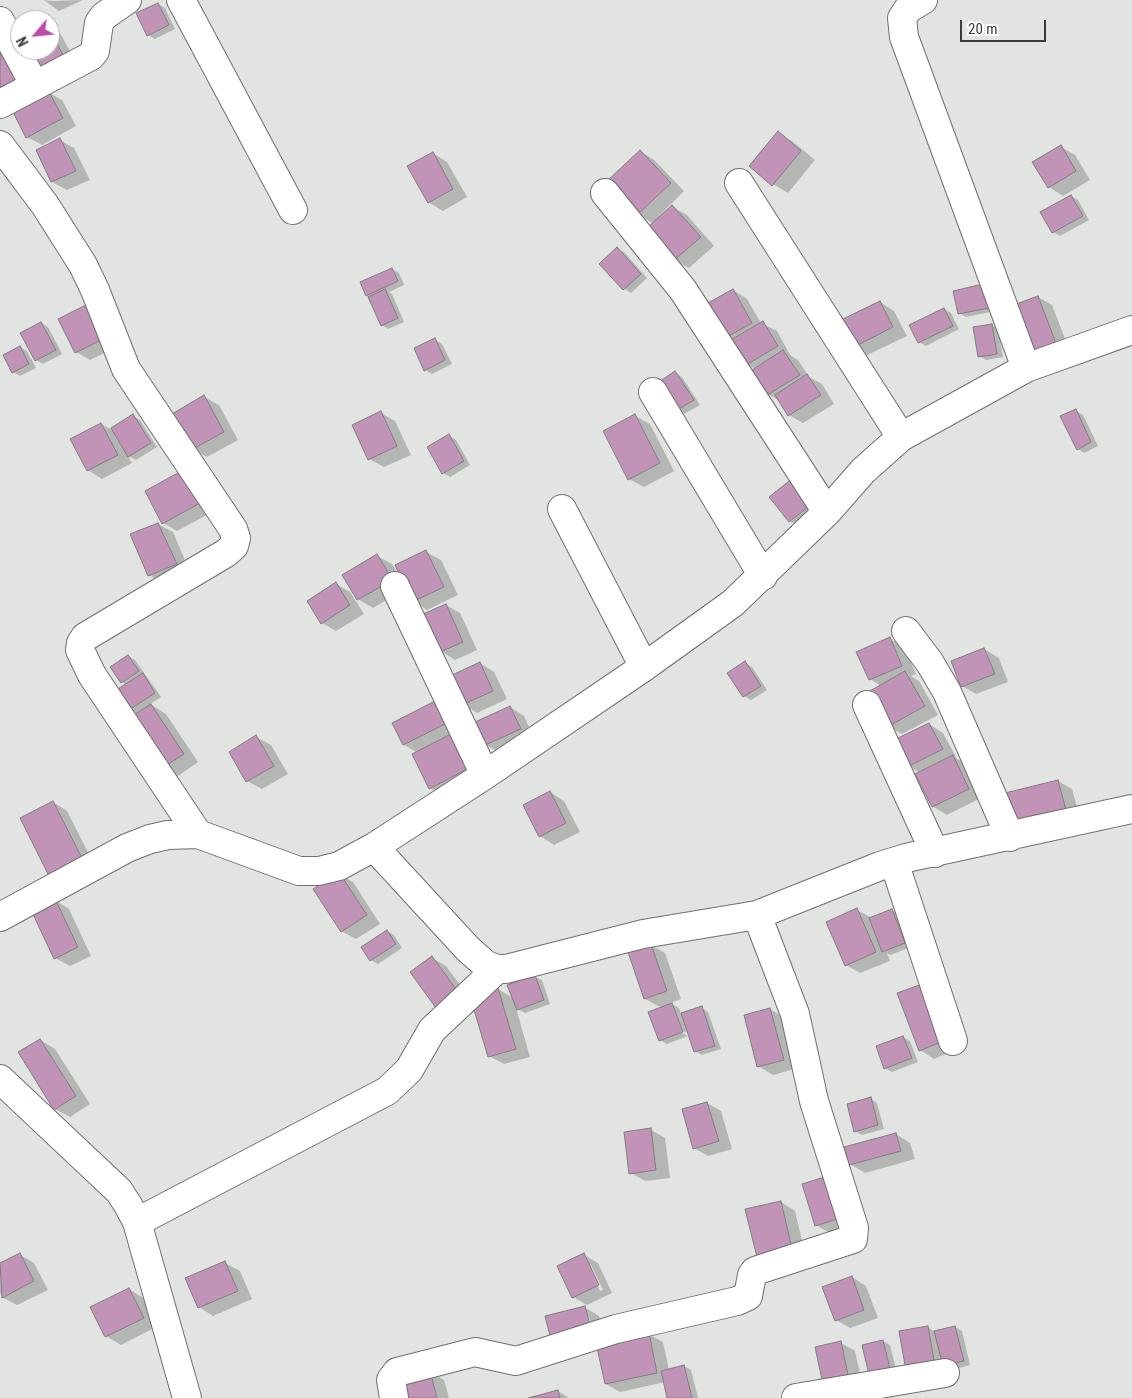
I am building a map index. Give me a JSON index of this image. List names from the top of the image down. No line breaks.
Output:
{"scale_bar":"20 m","north":"bottom left"}
